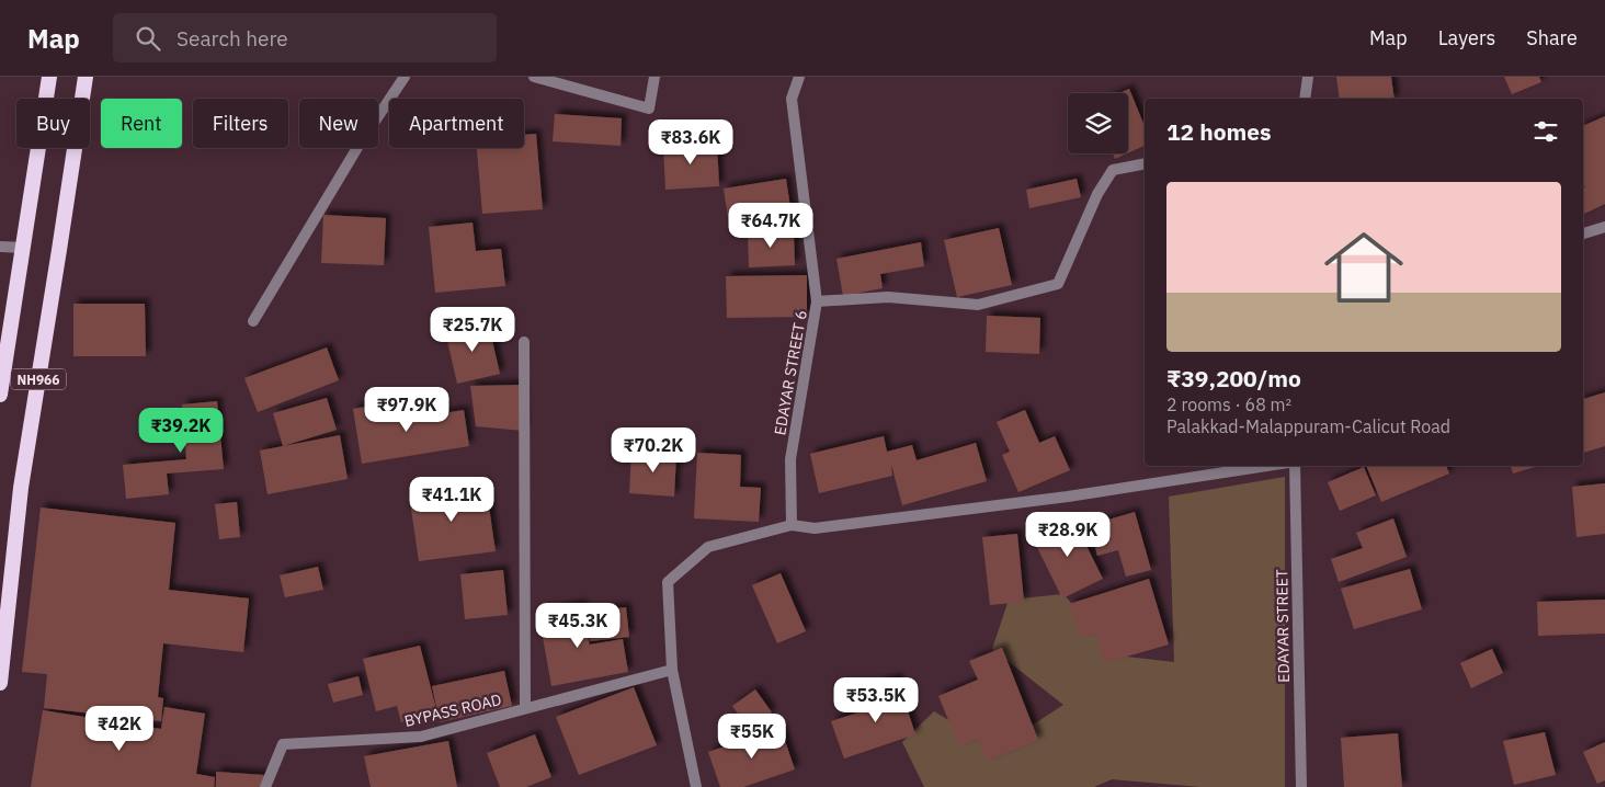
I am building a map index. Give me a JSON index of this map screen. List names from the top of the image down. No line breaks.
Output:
{"streets":{"highway":["NH966"],"street":["EDAYAR STREET 6","EDAYAR STREET","BYPASS ROAD"]},"page":{"header":"Map","search":"Search here","nav":["Map","Layers","Share"],"chip":["Buy","Rent","Filters","New","Apartment"],"heading":"12 homes","price":["₹83.6K","₹64.7K","₹25.7K","₹97.9K","₹39.2K","₹70.2K","₹41.1K","₹28.9K","₹45.3K","₹53.5K","₹42K","₹55K"],"list":[{"name":"₹39,200/mo","note":"2 rooms · 68 m² · Palakkad-Malappuram-Calicut Road"}]}}
